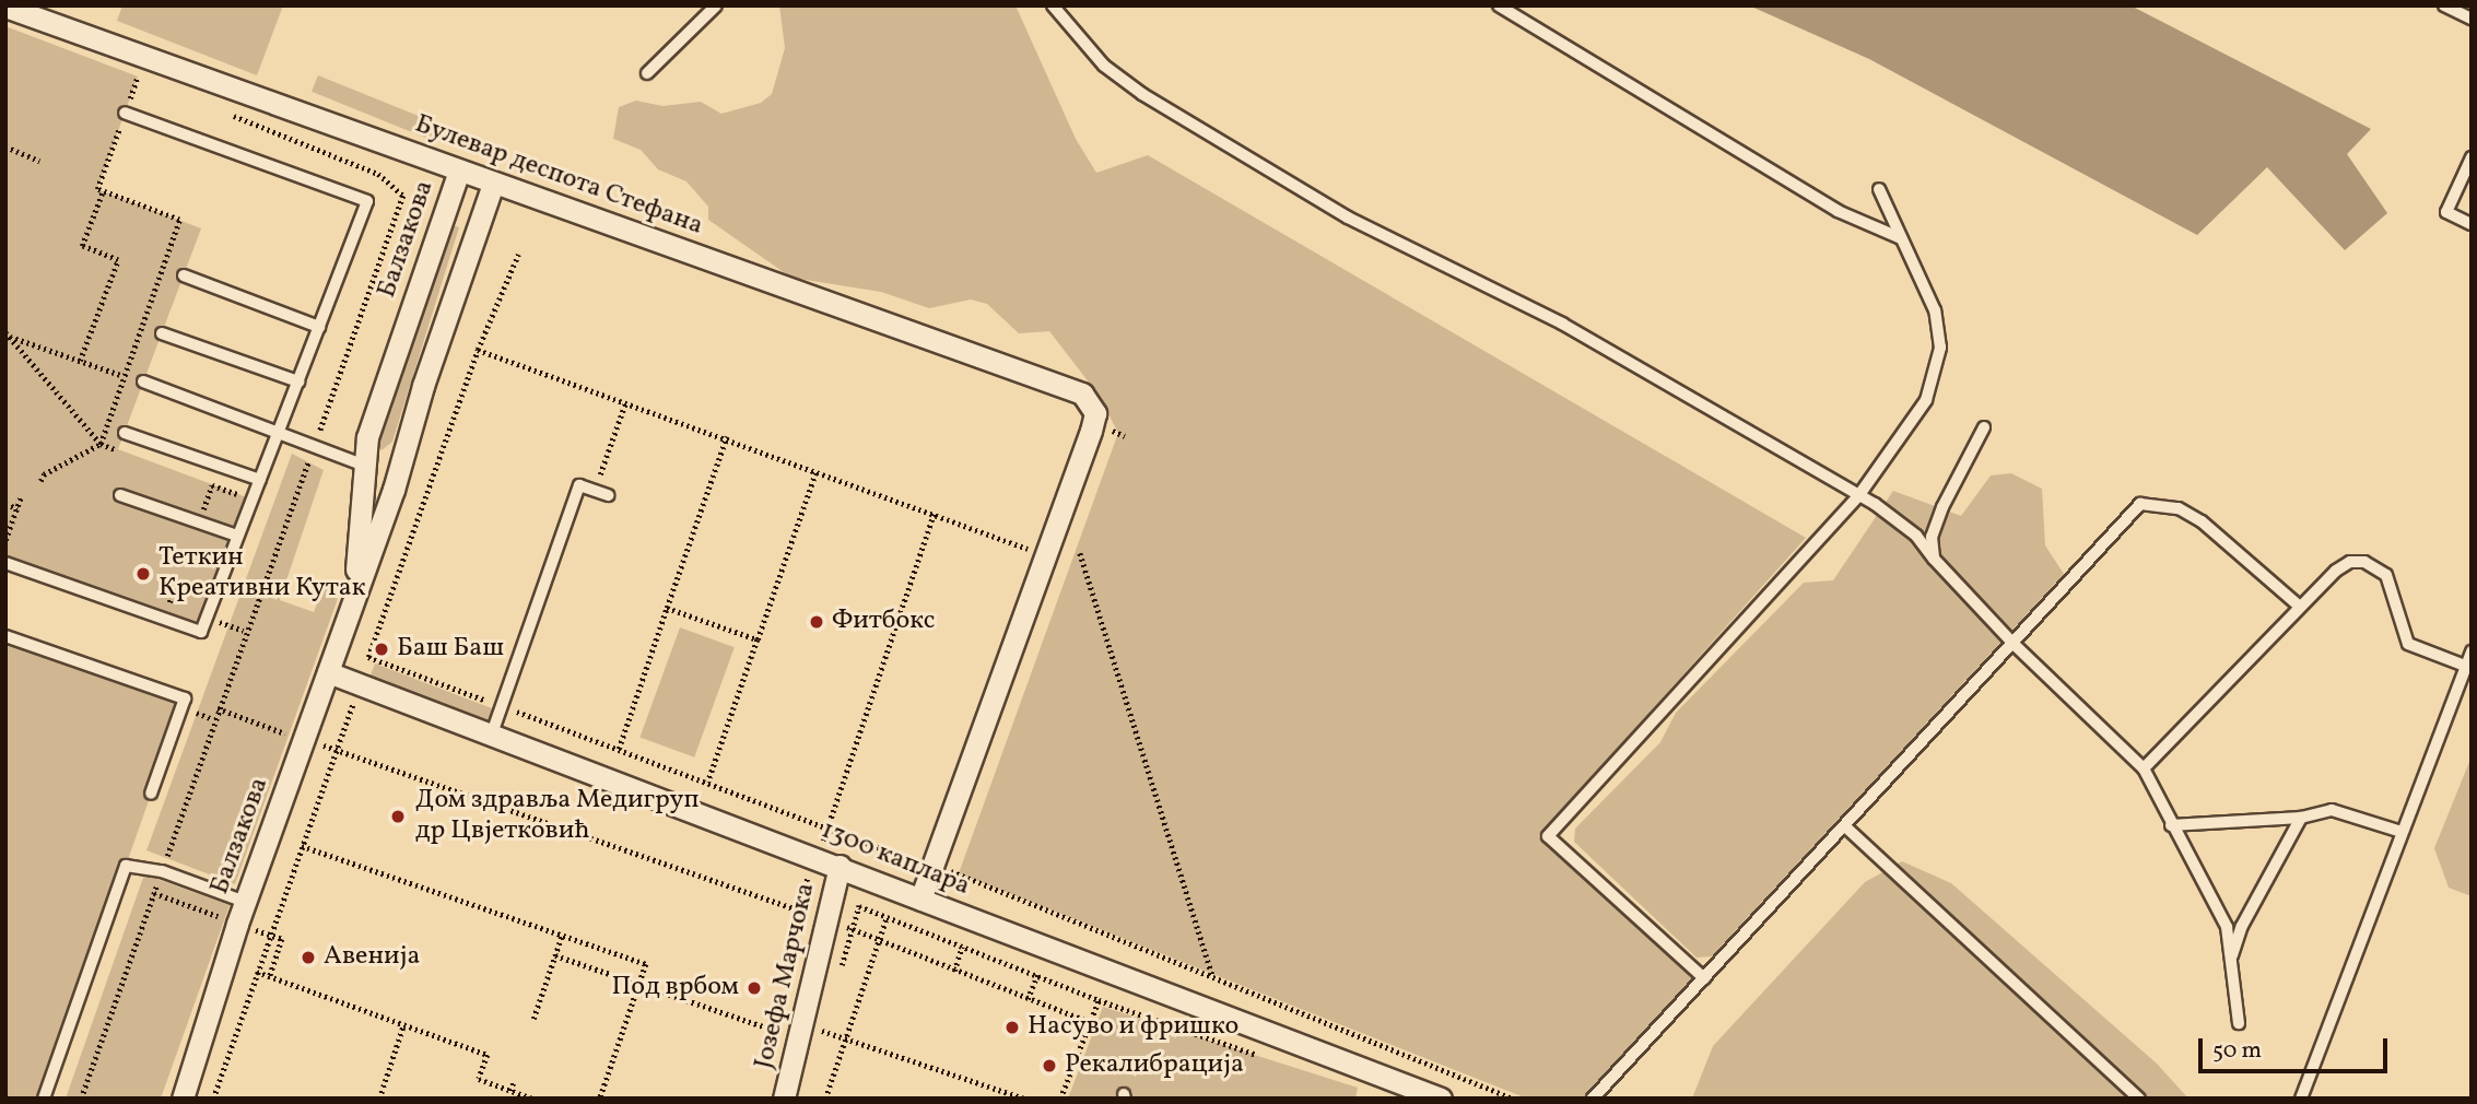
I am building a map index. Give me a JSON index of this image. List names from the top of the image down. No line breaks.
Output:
{"streets":{"street":["Булевар деспота Стефана","Балзакова","1300 каплара","Јозефа Марчока"]},"crossings":[["Булевар деспота Стефана","Балзакова"],["Балзакова","1300 каплара"],["1300 каплара","Јозефа Марчока"]],"places":["Теткин Креативни Кутак","Фитбокс","Баш Баш","Дом здравља Медигруп др Цвјетковић","Авенија","Под врбом","Насуво и фришко","Рекалибрација"],"scale_bar":"50 m"}
